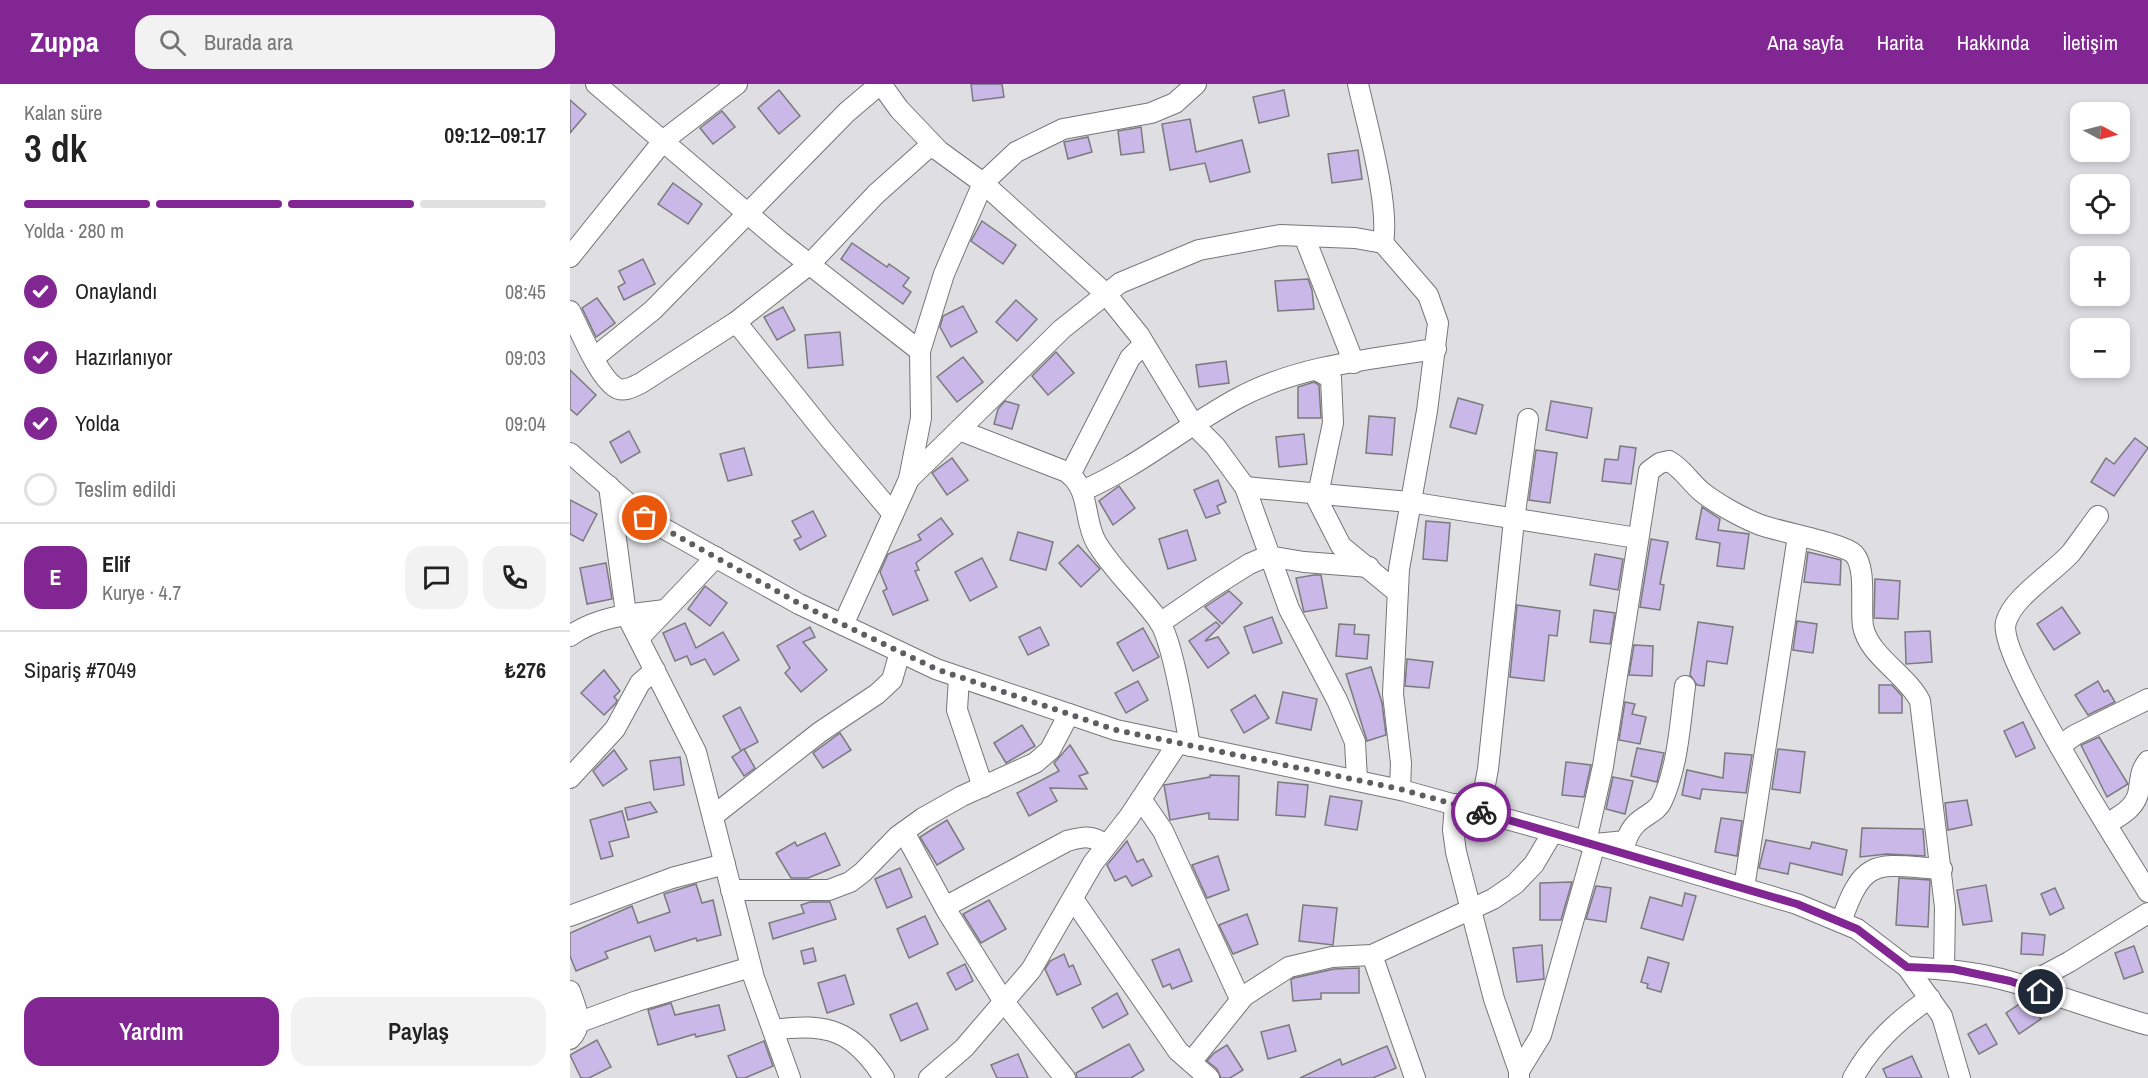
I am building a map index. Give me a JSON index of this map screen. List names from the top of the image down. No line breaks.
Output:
{"north":"right","page":{"header":"Zuppa","search":"Burada ara","nav":["Ana sayfa","Harita","Hakkında","İletişim"],"heading":["3 dk","Kalan süre","09:12–09:17"],"panel":["Elif","Kurye · 4.7","Sipariş #7049","₺276"],"map_buttons":["+","−"],"bar":"Yolda · 280 m","list":[["Onaylandı","08:45"],["Hazırlanıyor","09:03"],["Yolda","09:04"],"Teslim edildi"],"round":"E","buttons":["Yardım","Paylaş"]}}
